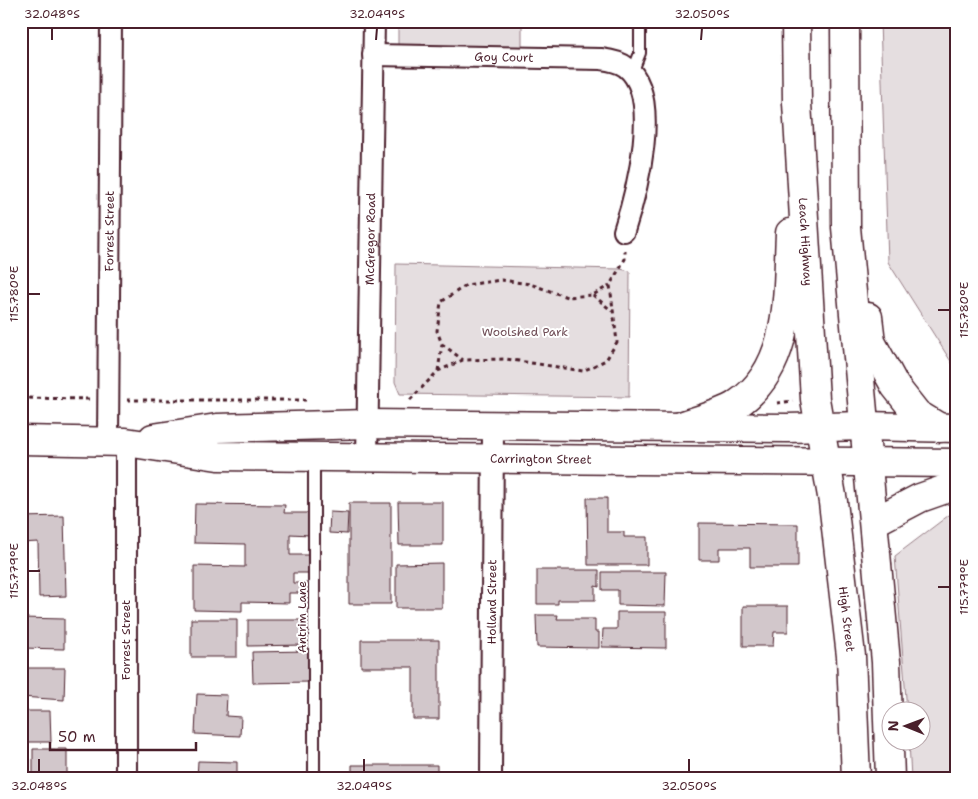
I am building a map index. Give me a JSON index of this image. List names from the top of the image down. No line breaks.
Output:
{"streets":{"main road":["Leach Highway","Carrington Street","High Street"],"street":["Goy Court","Forrest Street","McGregor Road","Holland Street"],"lane":["Antrim Lane"]},"crossings":[["Goy Court","McGregor Road"],["Forrest Street","Carrington Street"],["McGregor Road","Carrington Street"],["Leach Highway","Carrington Street"],["Leach Highway","High Street"],["Carrington Street","Holland Street"],["Carrington Street","Antrim Lane"],["Carrington Street","High Street"]],"parks":["Woolshed Park"],"scale_bar":"50 m","north":"left","coordinates":["32.048°S","32.049°S","32.050°S","115.780°E","115.779°E"]}
